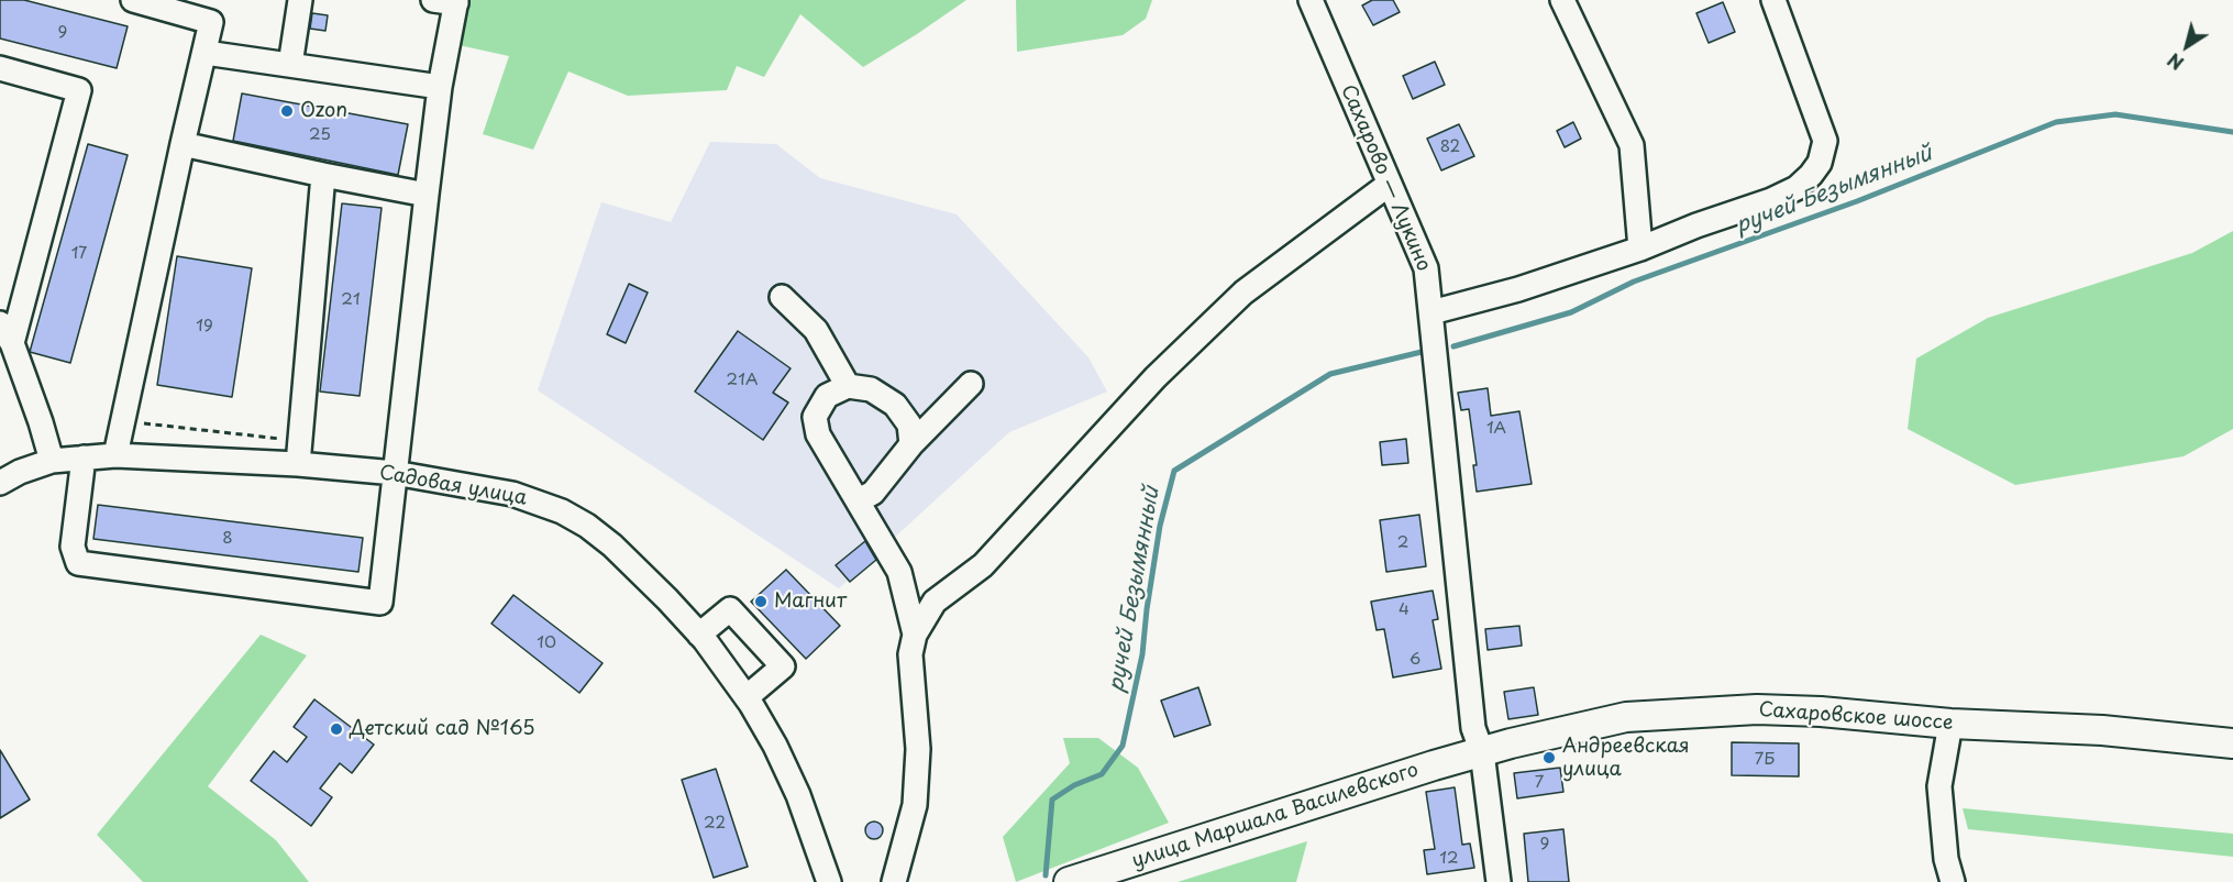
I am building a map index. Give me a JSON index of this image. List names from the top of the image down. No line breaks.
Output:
{"streets":{"main road":["Сахаровское шоссе","улица Маршала Василевского"],"street":["Сахарово — Лукино","Садовая улица"]},"crossings":[["Сахарово — Лукино","Сахаровское шоссе"],["Сахарово — Лукино","улица Маршала Василевского"],["Сахаровское шоссе","улица Маршала Василевского"]],"water":["ручей Безымянный"],"places":["Ozon","Магнит","Детский сад №165","Андреевская улица"],"house_numbers":["9","25","82","17","21","19","21А","1А","8","2","4","10","6","7Б","7","22","9","12"],"north":"bottom left"}
